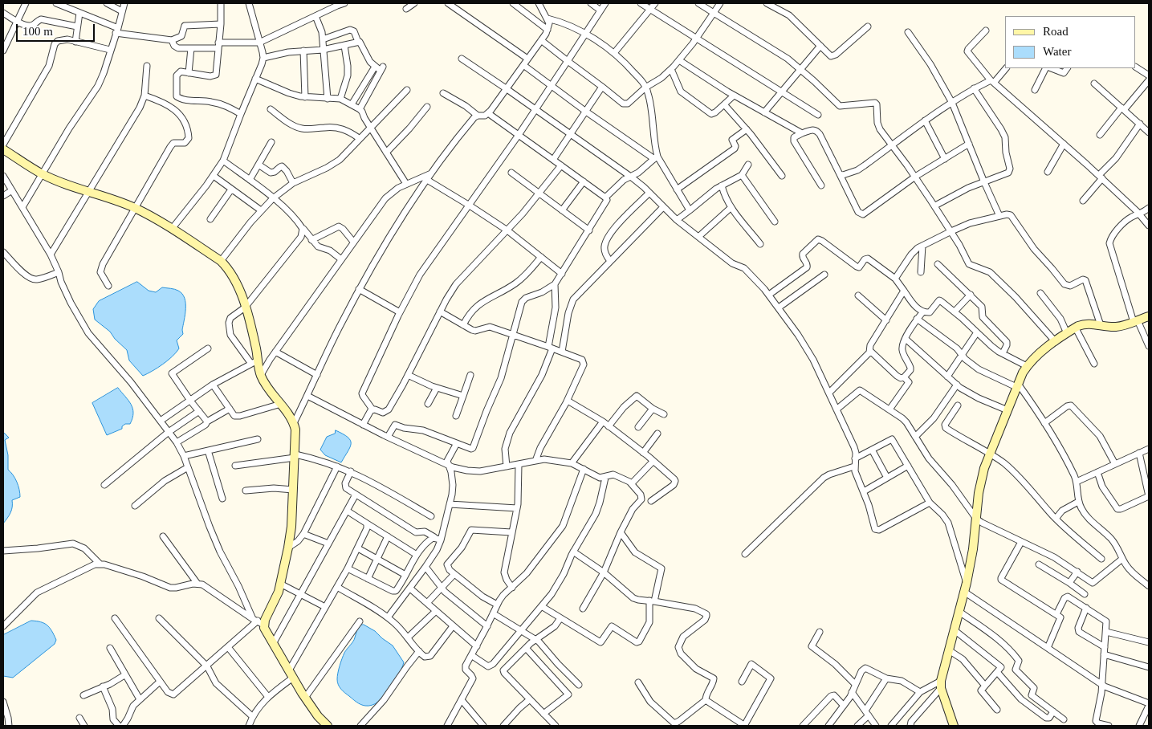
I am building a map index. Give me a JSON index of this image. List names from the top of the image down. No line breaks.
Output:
{"legend":["Road","Water"],"scale_bar":"100 m"}
